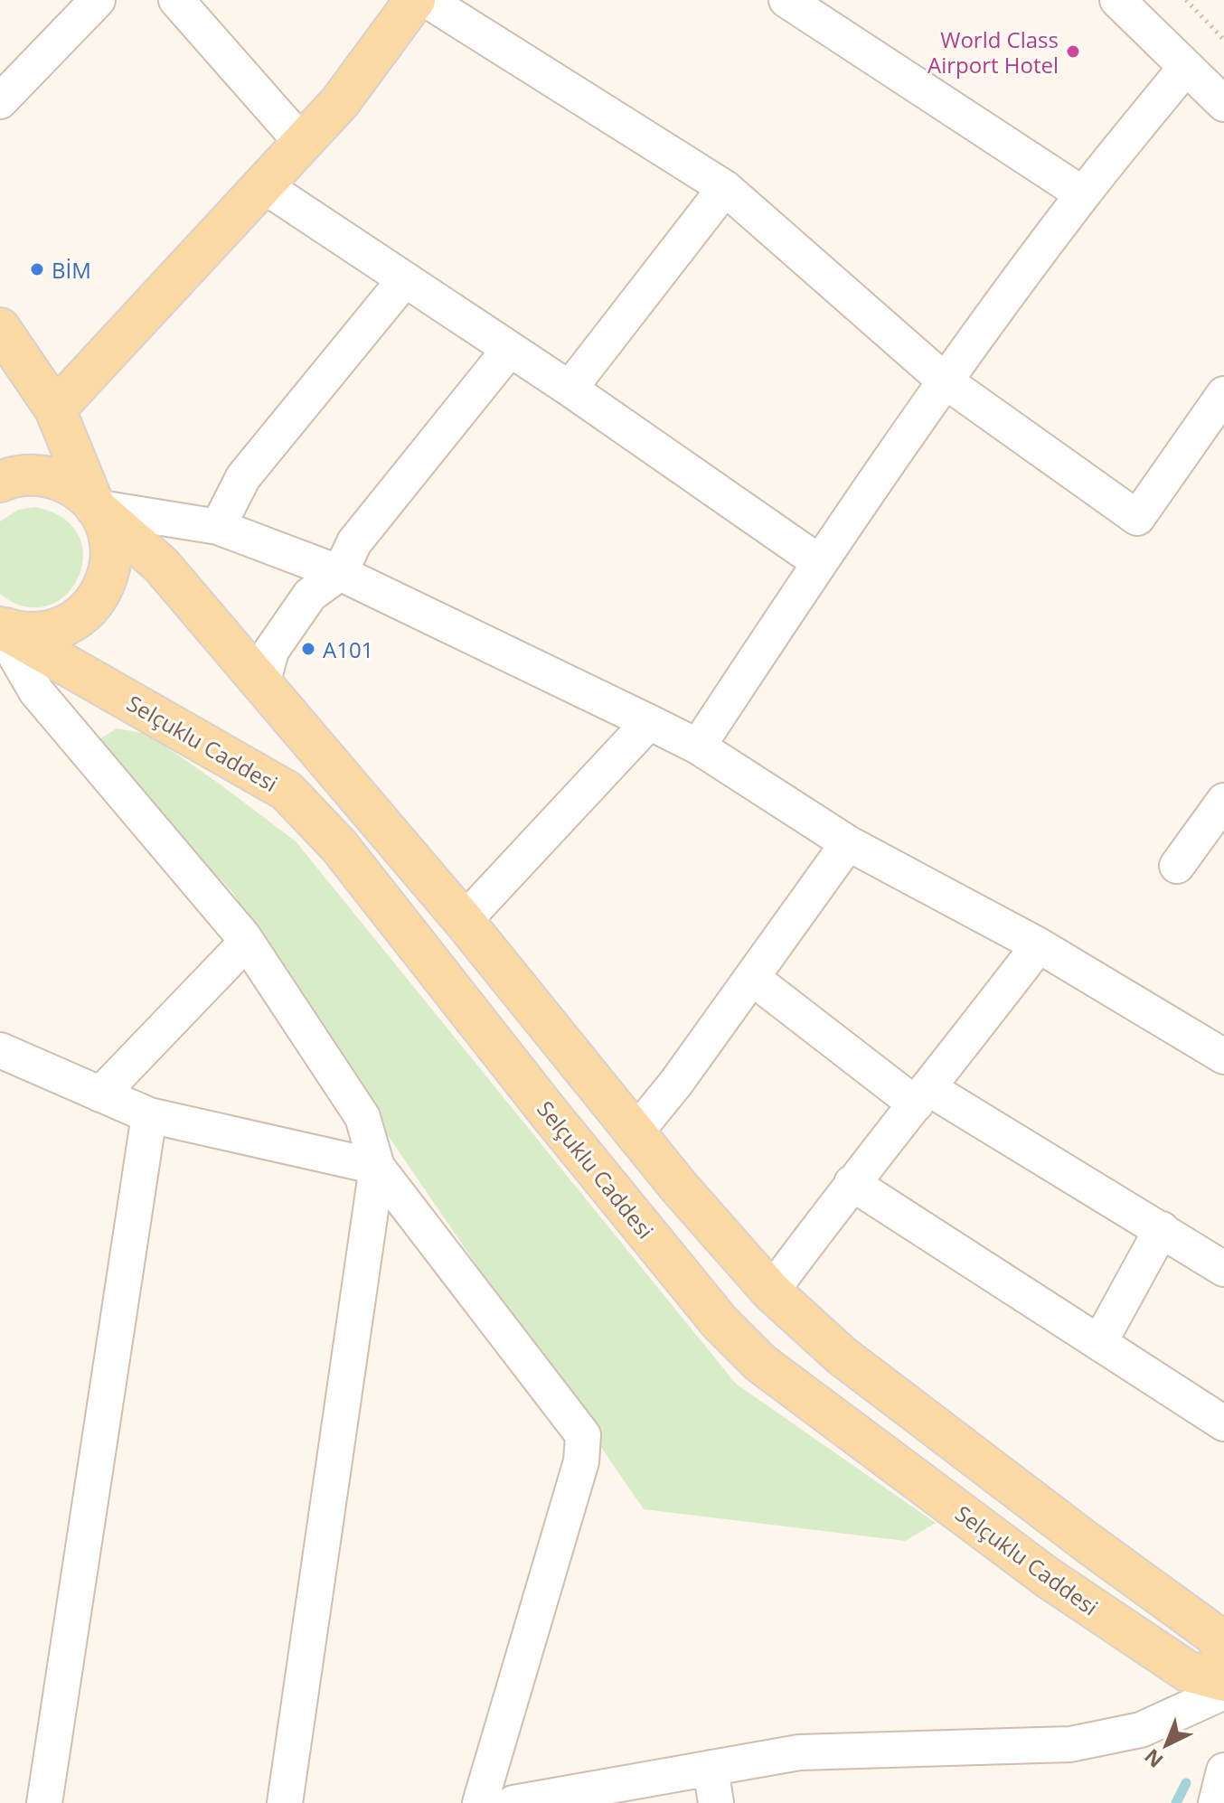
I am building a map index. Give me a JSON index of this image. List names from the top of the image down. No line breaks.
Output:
{"streets":{"main road":["Selçuklu Caddesi"]},"places":["World Class Airport Hotel","BİM","A101"],"north":"bottom left"}
